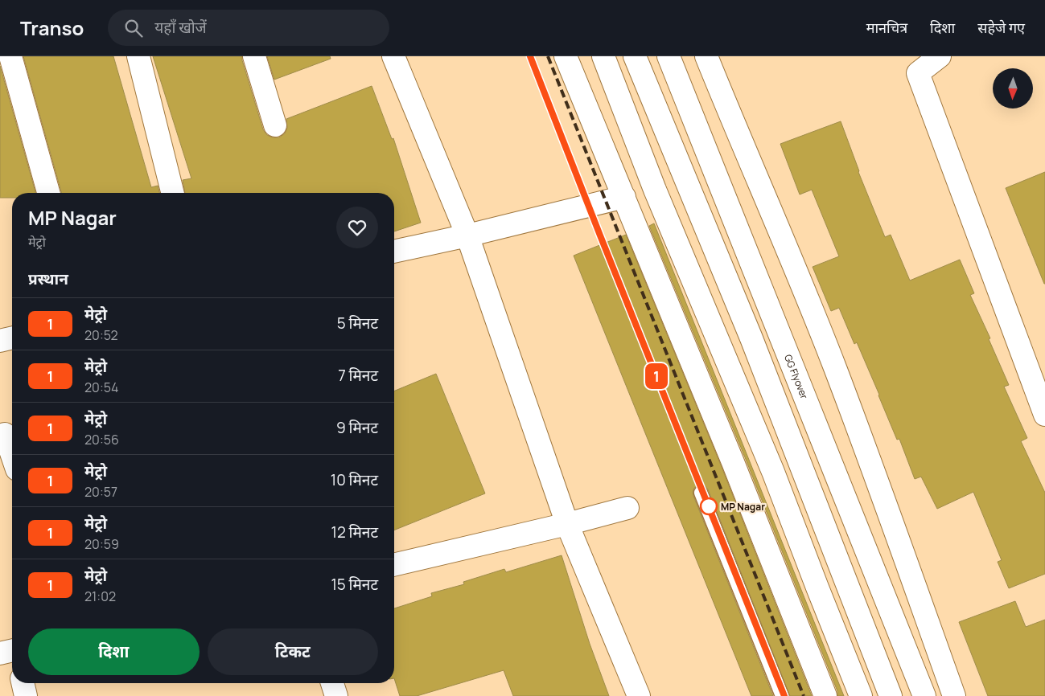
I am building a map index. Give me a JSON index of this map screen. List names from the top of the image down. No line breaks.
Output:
{"streets":{"street":["GG Flyover"]},"places":["MP Nagar"],"lines":["metro line 1"],"north":"bottom","page":{"header":"Transo","search":"यहाँ खोजें","nav":["मानचित्र","दिशा","सहेजे गए"],"on_map":"1","heading":[["MP Nagar","मेट्रो"],"प्रस्थान"],"list":[{"mark":"1","name":"मेट्रो","note":"20:52","value":"5 मिनट"},{"mark":"1","name":"मेट्रो","note":"20:54","value":"7 मिनट"},{"mark":"1","name":"मेट्रो","note":"20:56","value":"9 मिनट"},{"mark":"1","name":"मेट्रो","note":"20:57","value":"10 मिनट"},{"mark":"1","name":"मेट्रो","note":"20:59","value":"12 मिनट"},{"mark":"1","name":"मेट्रो","note":"21:02","value":"15 मिनट"}],"buttons":["दिशा","टिकट"]}}
